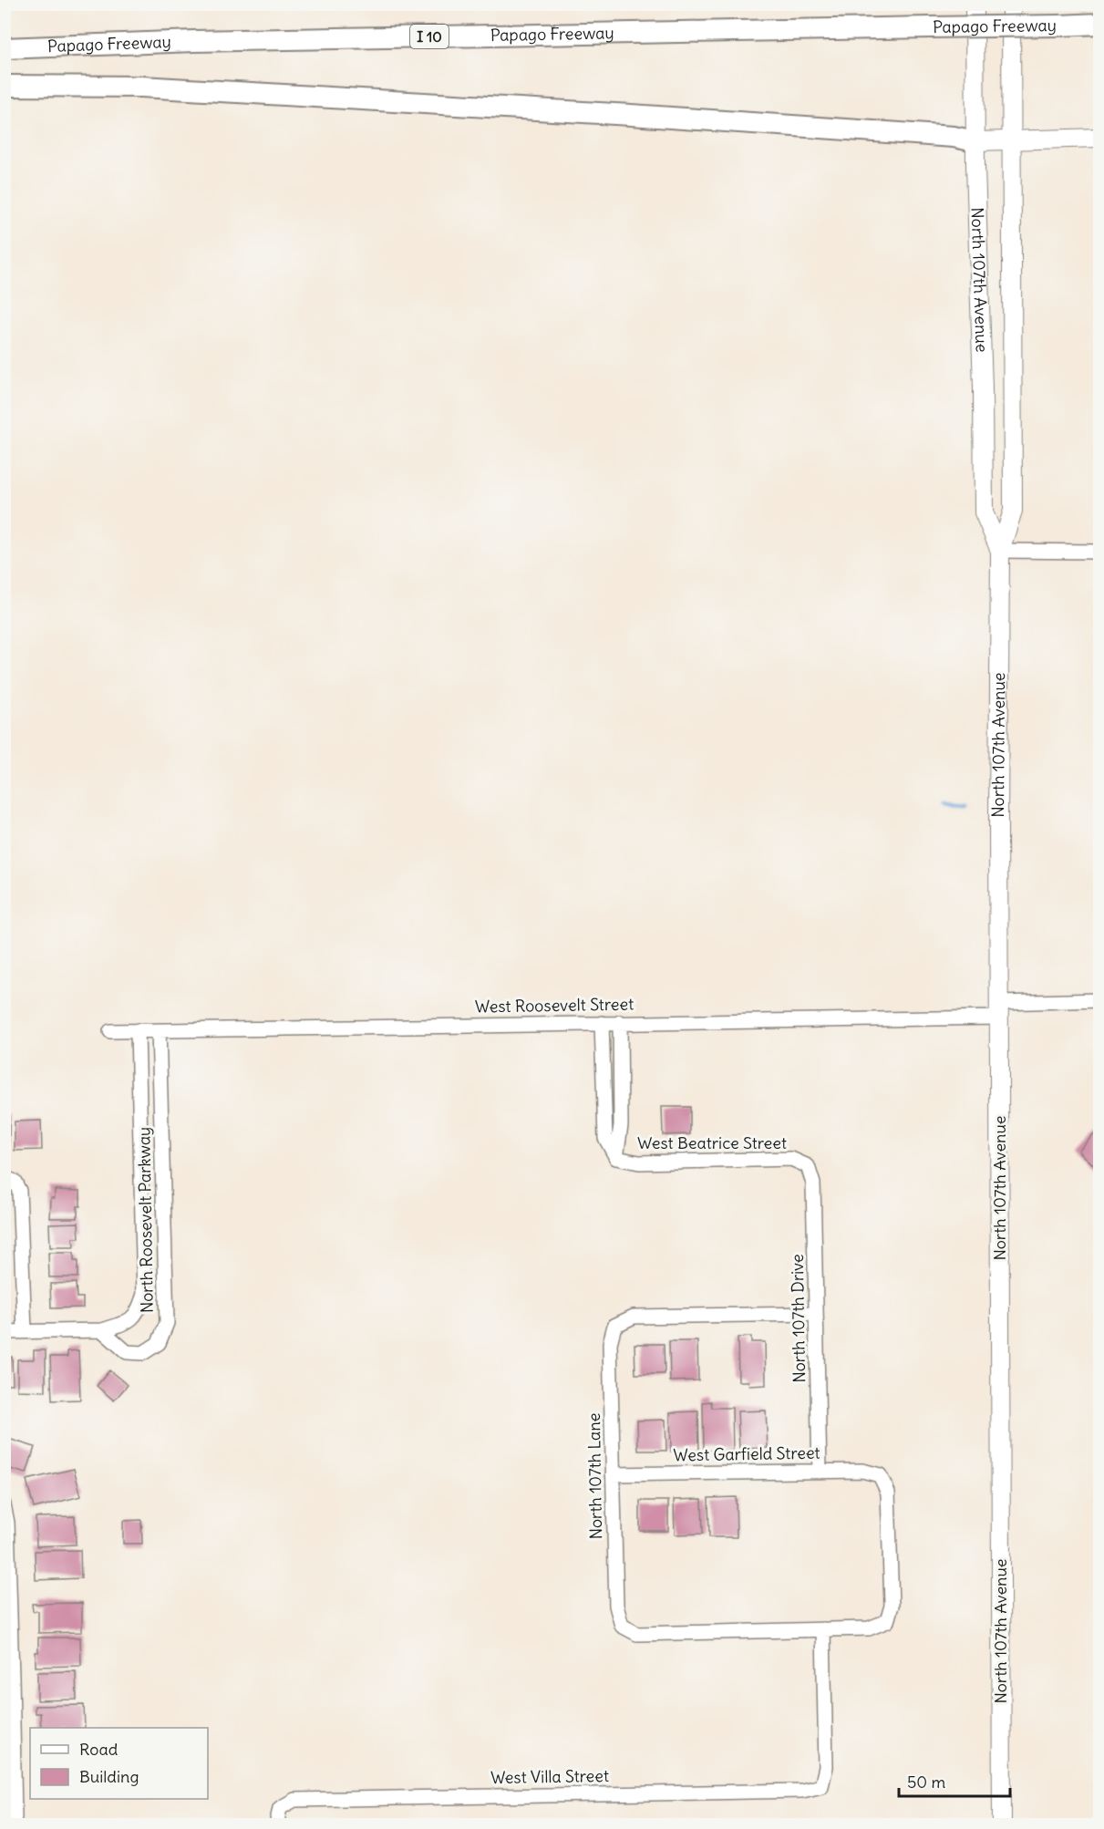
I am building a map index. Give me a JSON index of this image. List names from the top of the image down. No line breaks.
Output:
{"streets":{"highway":["Papago Freeway","I 10"],"main road":["North 107th Avenue"],"street":["West Roosevelt Street","West Beatrice Street","North Roosevelt Parkway","North 107th Drive","West Garfield Street","North 107th Lane","West Villa Street"]},"crossings":[["North 107th Avenue","West Roosevelt Street"],["West Roosevelt Street","North Roosevelt Parkway"],["West Beatrice Street","North 107th Drive"],["North 107th Drive","West Garfield Street"],["North 107th Drive","North 107th Lane"],["West Garfield Street","North 107th Lane"],["West Garfield Street","West Villa Street"],["North 107th Lane","West Villa Street"]],"legend":["Road","Building"],"scale_bar":"50 m"}
